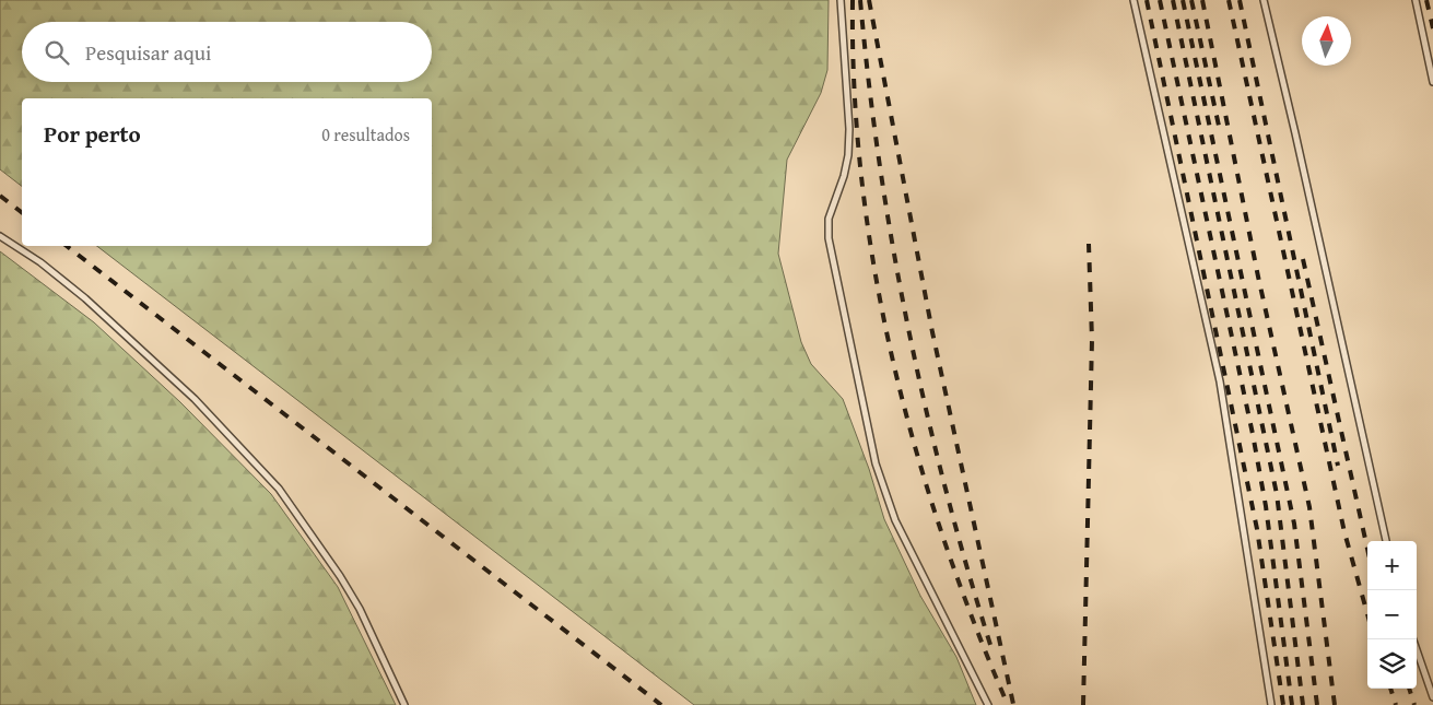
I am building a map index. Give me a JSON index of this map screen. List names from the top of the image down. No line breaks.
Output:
{"north":"top","page":{"search":"Pesquisar aqui","heading":["Por perto","0 resultados"],"map_buttons":["+","−"]}}
